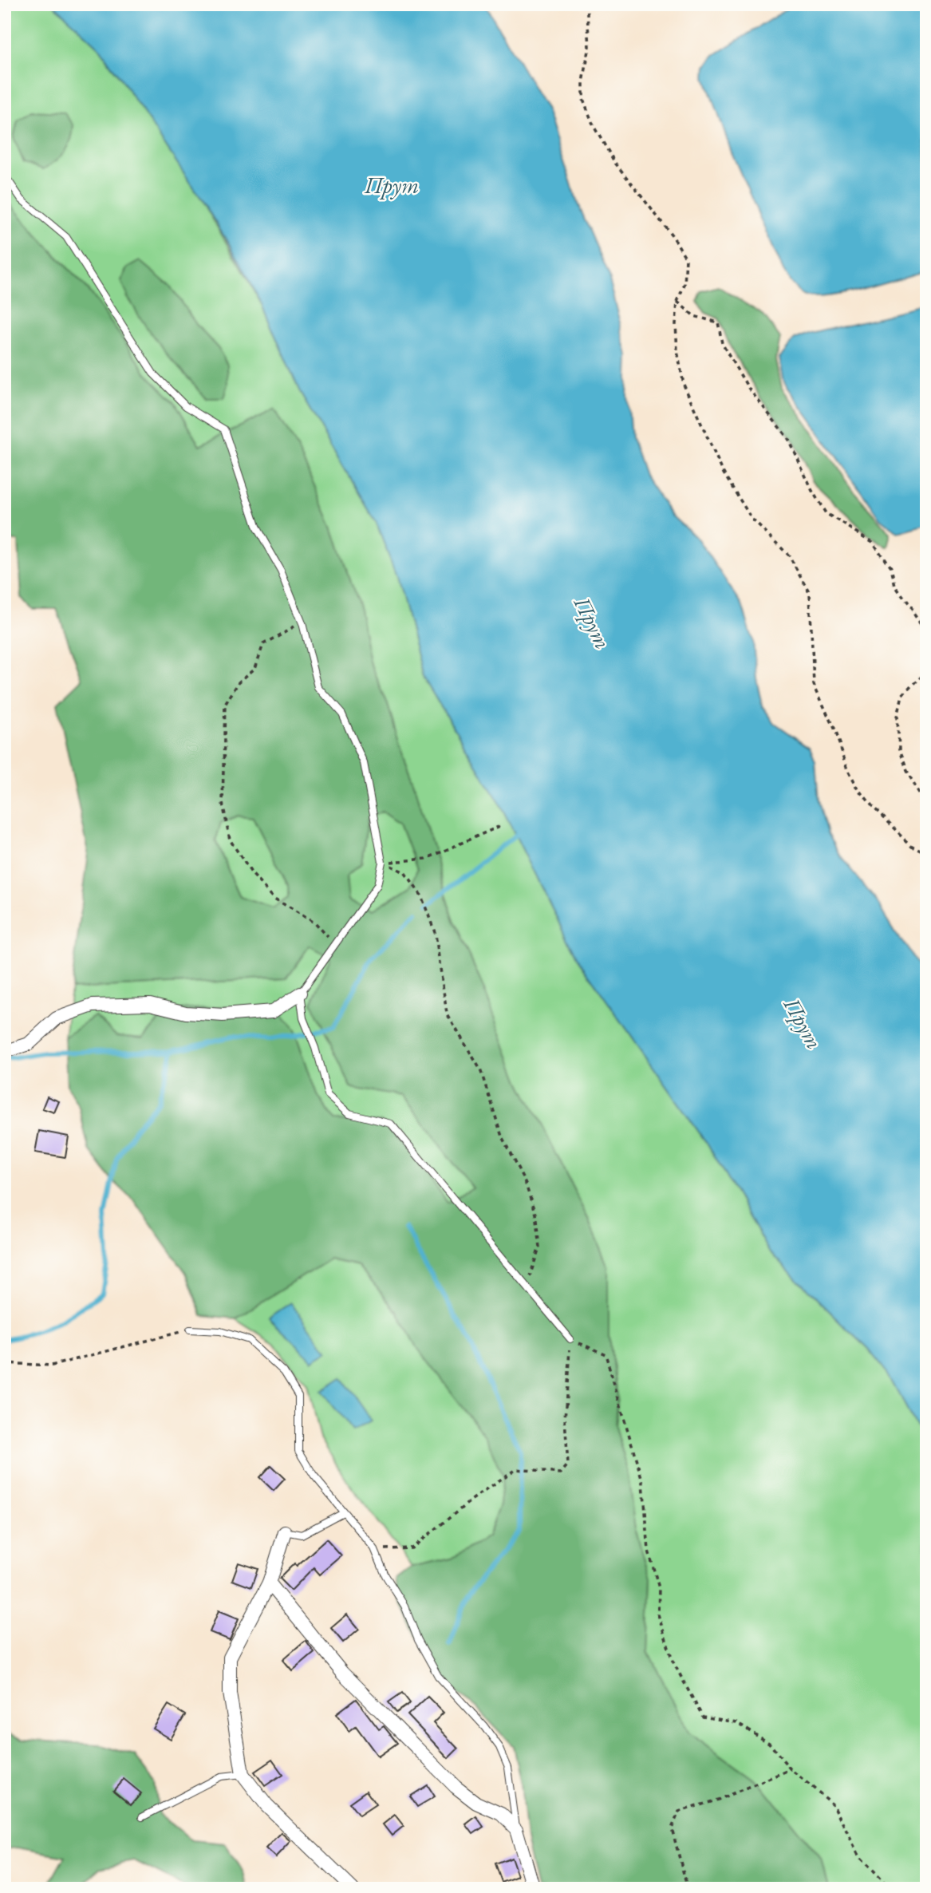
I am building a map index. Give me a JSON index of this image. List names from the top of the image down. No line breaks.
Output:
{"water":["Прут"]}
